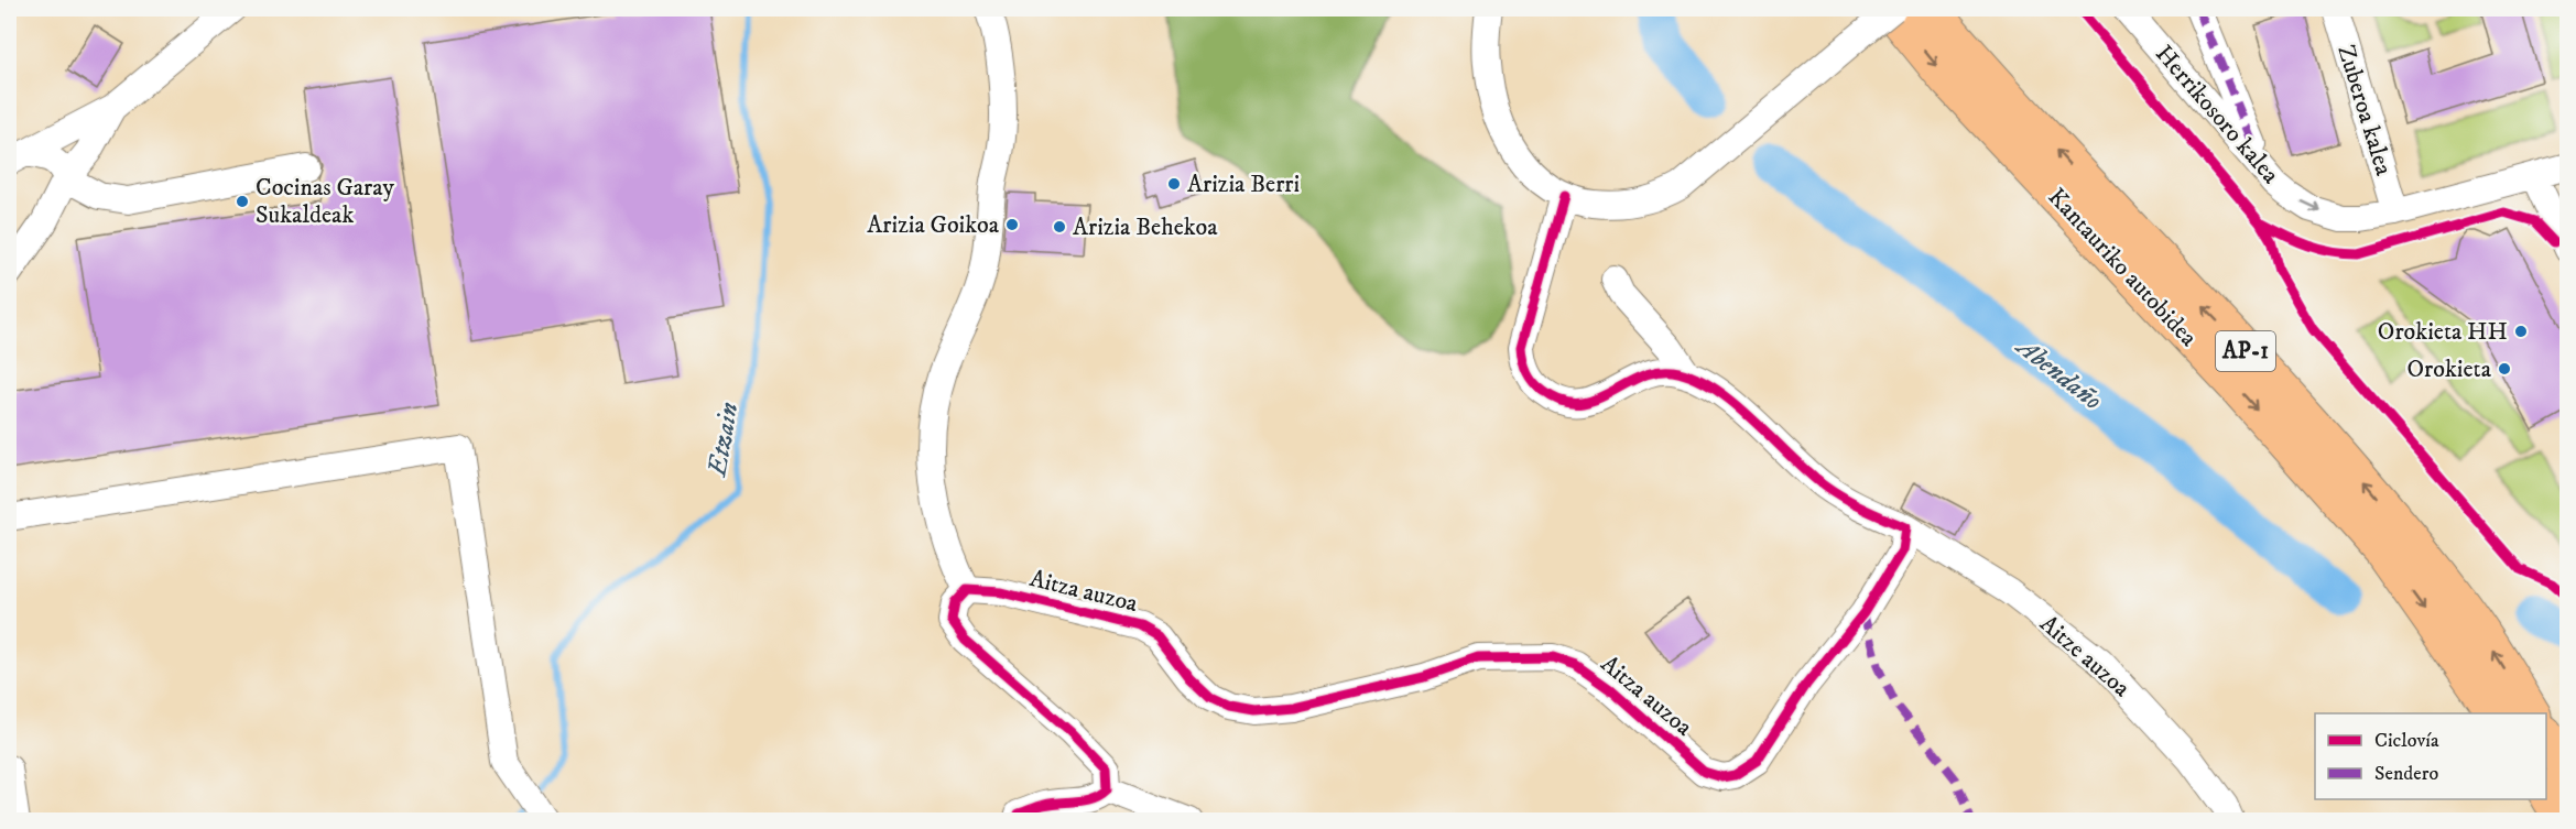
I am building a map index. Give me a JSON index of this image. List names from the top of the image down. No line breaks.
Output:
{"streets":{"highway":["Kantauriko autobidea","AP-1"],"street":["Zuberoa kalea","Herrikosoro kalea","Aitza auzoa","Aitze auzoa"]},"crossings":[["Zuberoa kalea","Herrikosoro kalea"],["Aitza auzoa","Aitze auzoa"]],"one_way":["Herrikosoro kalea"],"water":["Abendaño","Etzain"],"places":["Arizia Berri","Cocinas Garay Sukaldeak","Arizia Goikoa","Arizia Behekoa","Orokieta HH","Orokieta"],"legend":["Ciclovía","Sendero"]}
